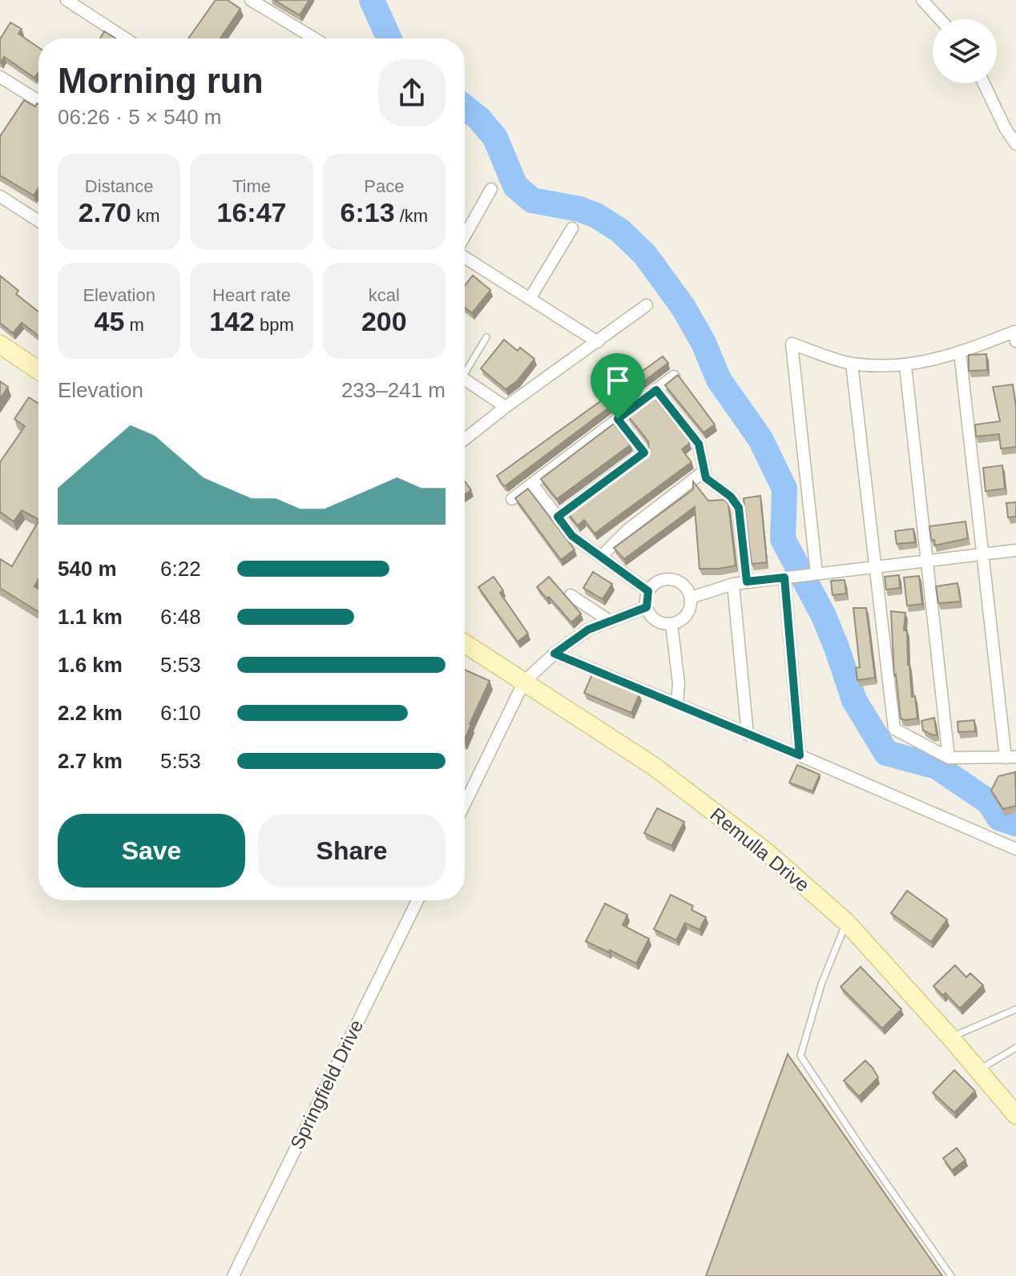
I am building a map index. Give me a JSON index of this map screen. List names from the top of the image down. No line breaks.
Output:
{"streets":{"main road":["Remulla Drive"],"street":["Springfield Drive"]},"page":{"heading":["Morning run","06:26 · 5 × 540 m"],"stats":[["Distance","2.70 km"],["Time","16:47"],["Pace","6:13 /km"],["Elevation","45 m"],["Heart rate","142 bpm"],["kcal","200"]],"chart":["Elevation","233–241 m"],"list":[{"name":"540 m","note":"6:22"},{"name":"1.1 km","note":"6:48"},{"name":"1.6 km","note":"5:53"},{"name":"2.2 km","note":"6:10"},{"name":"2.7 km","note":"5:53"}],"buttons":["Save","Share"]}}
